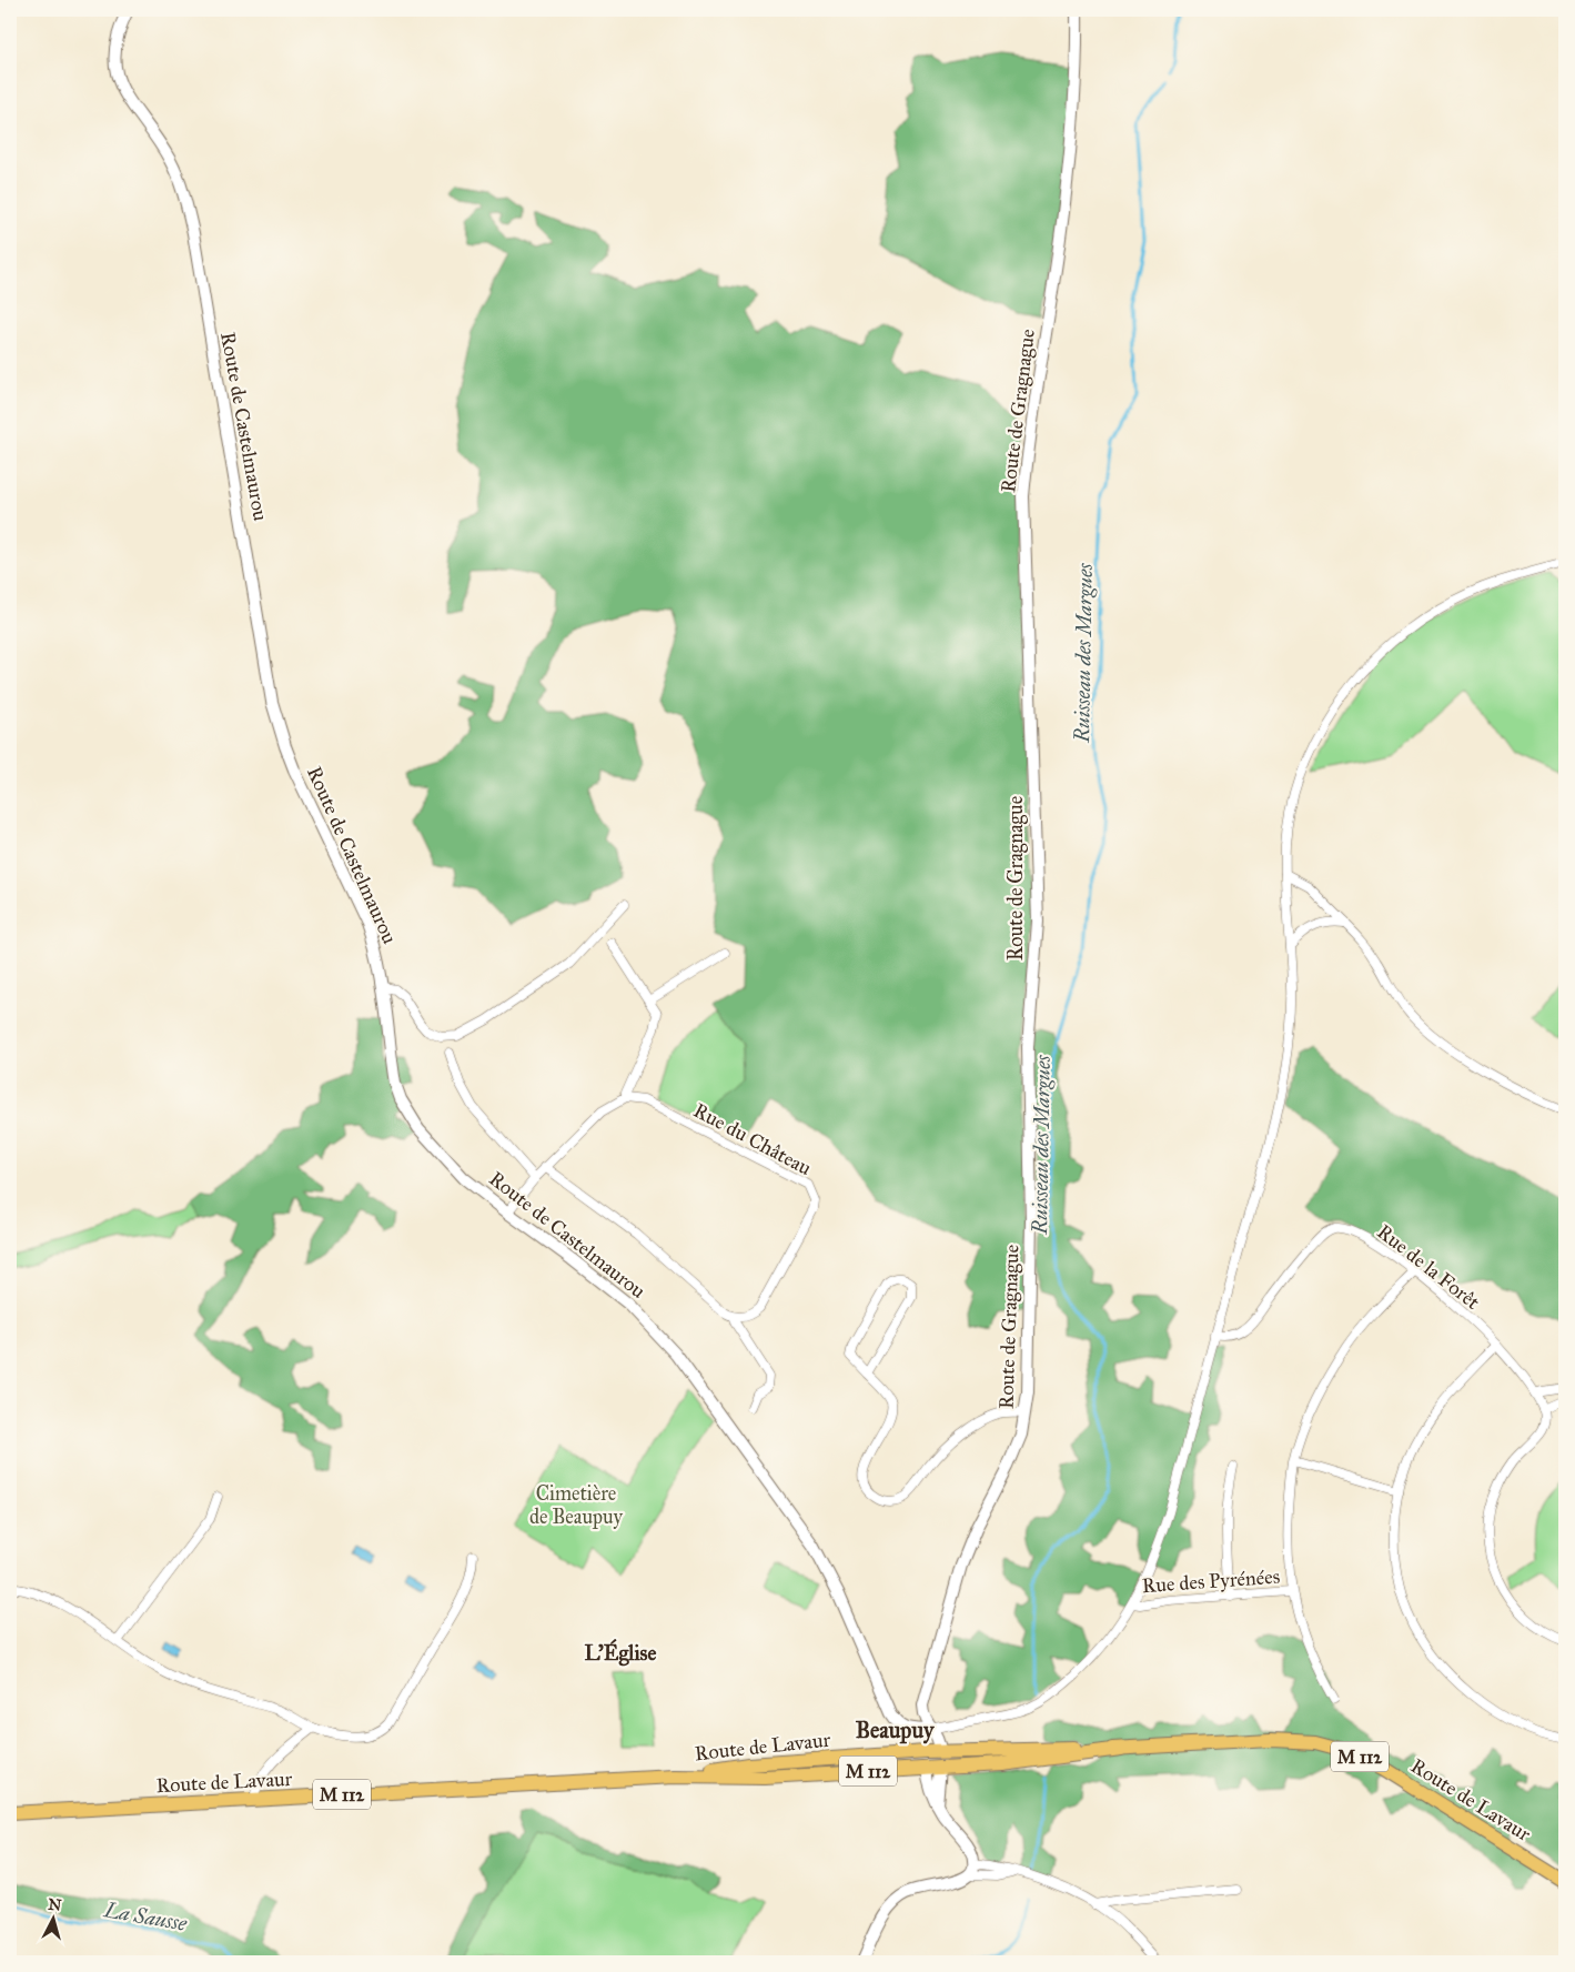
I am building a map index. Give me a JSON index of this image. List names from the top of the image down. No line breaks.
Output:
{"streets":{"main road":["Route de Lavaur","M 112"],"street":["Route de Gragnague","Route de Castelmaurou","Rue du Château","Rue de la Forêt","Rue des Pyrénées"]},"crossings":[["Route de Gragnague","Route de Castelmaurou"],["Route de Gragnague","Route de Lavaur"]],"districts":["L'Église","Beaupuy"],"water":["Ruisseau des Margues","La Sausse"],"parks":["Cimetière de Beaupuy"],"north":"top"}
